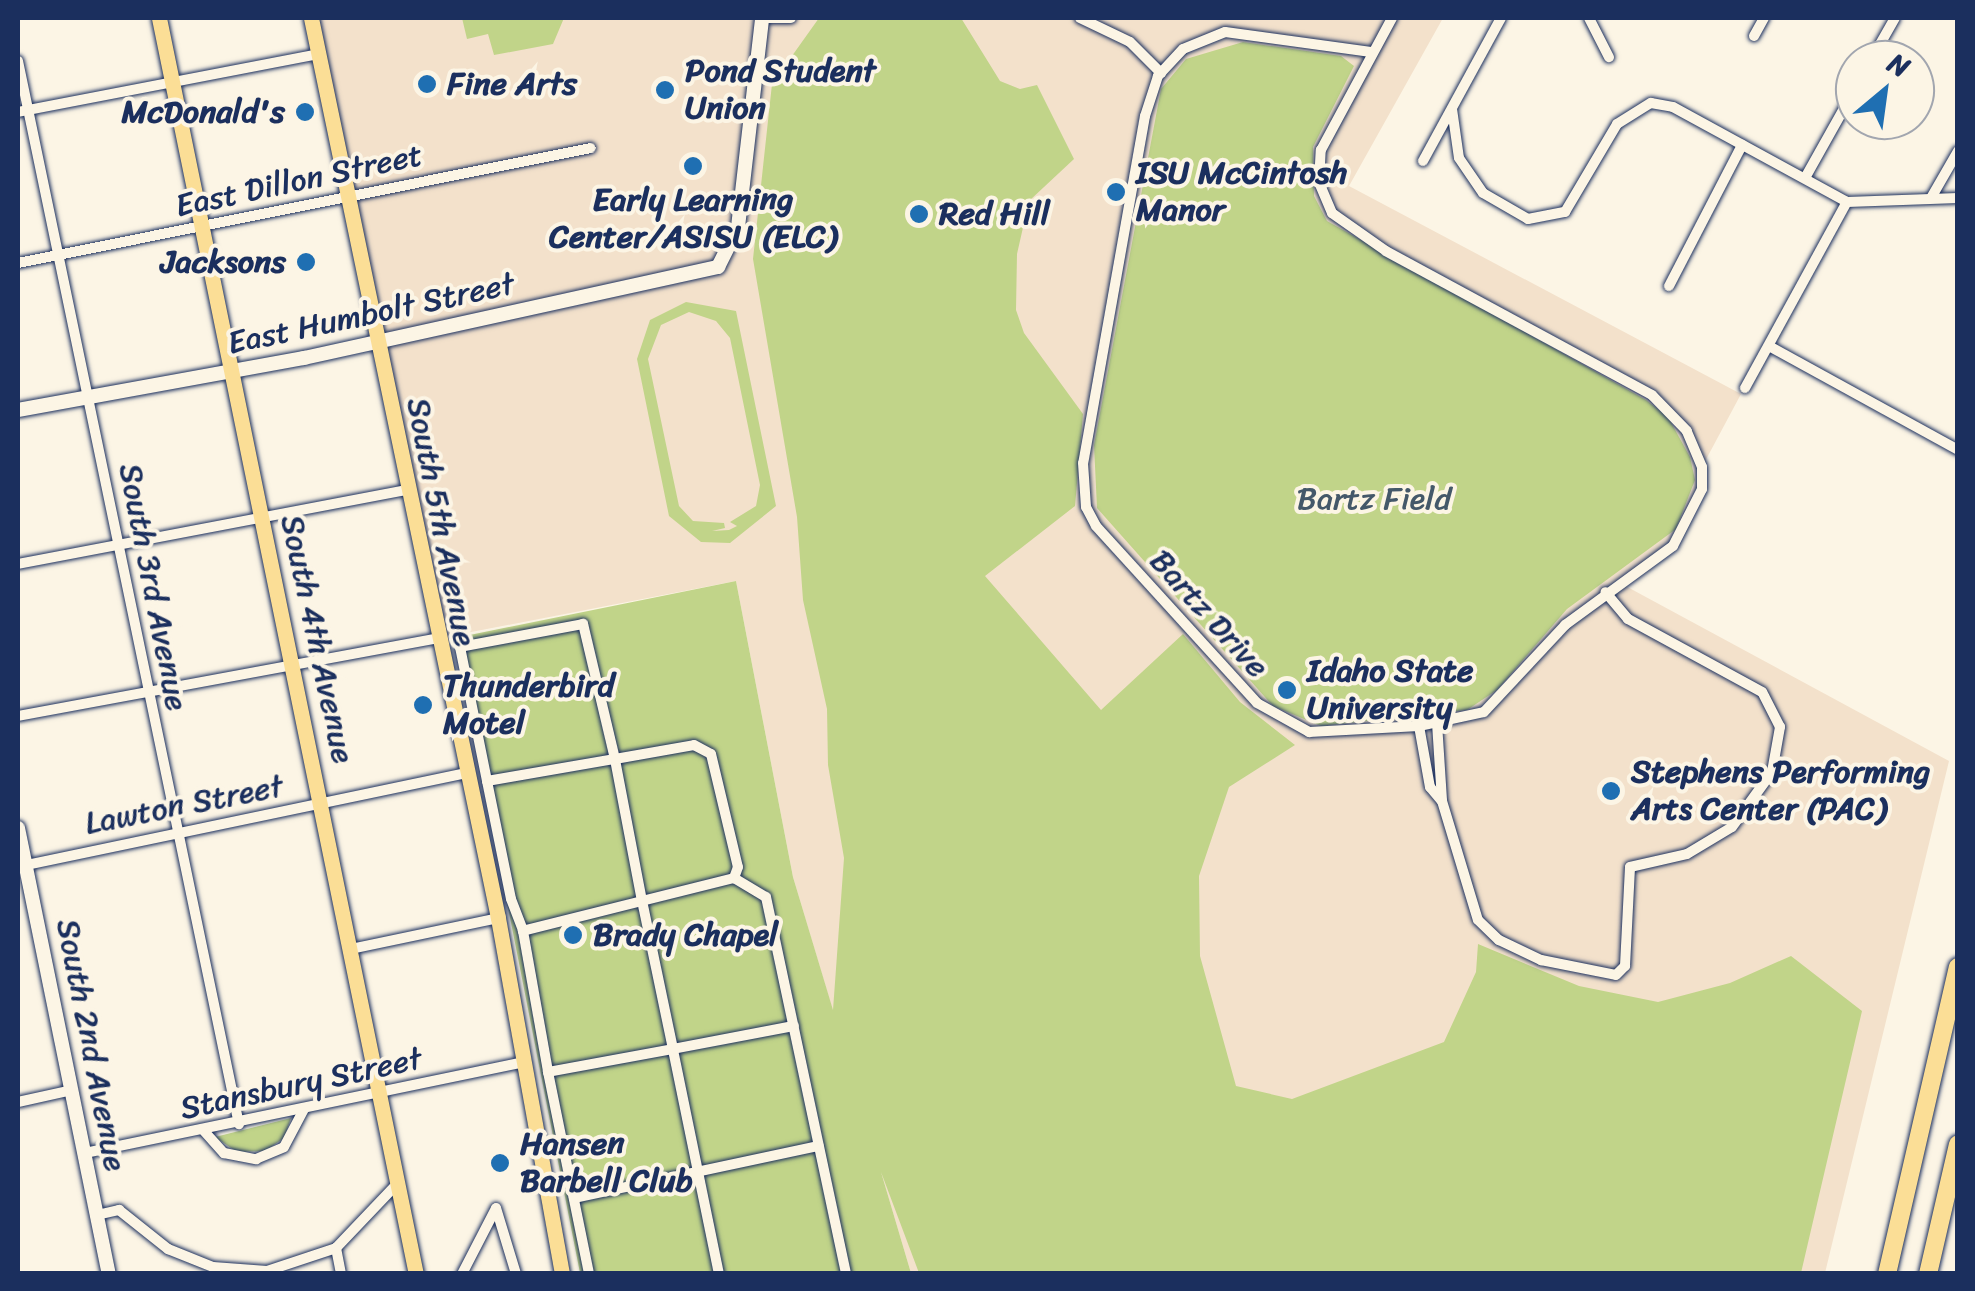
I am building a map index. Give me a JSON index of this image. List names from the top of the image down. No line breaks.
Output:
{"streets":{"main road":["South 5th Avenue","South 4th Avenue"],"street":["East Dillon Street","East Humbolt Street","South 3rd Avenue","Bartz Drive","Lawton Street","South 2nd Avenue","Stansbury Street"]},"crossings":[["East Dillon Street","South 5th Avenue"],["East Dillon Street","South 3rd Avenue"],["East Dillon Street","South 4th Avenue"],["East Humbolt Street","South 5th Avenue"],["East Humbolt Street","South 3rd Avenue"],["East Humbolt Street","South 4th Avenue"],["South 5th Avenue","Lawton Street"],["South 5th Avenue","Stansbury Street"],["South 3rd Avenue","Lawton Street"],["South 3rd Avenue","Stansbury Street"],["South 4th Avenue","Lawton Street"],["South 4th Avenue","Stansbury Street"],["Lawton Street","South 2nd Avenue"],["South 2nd Avenue","Stansbury Street"]],"parks":["Bartz Field"],"places":["Fine Arts","Pond Student Union","McDonald's","Early Learning Center/ASISU (ELC)","ISU McCintosh Manor","Red Hill","Jacksons","Idaho State University","Thunderbird Motel","Stephens Performing Arts Center (PAC)","Brady Chapel","Hansen Barbell Club"],"north":"top right"}
